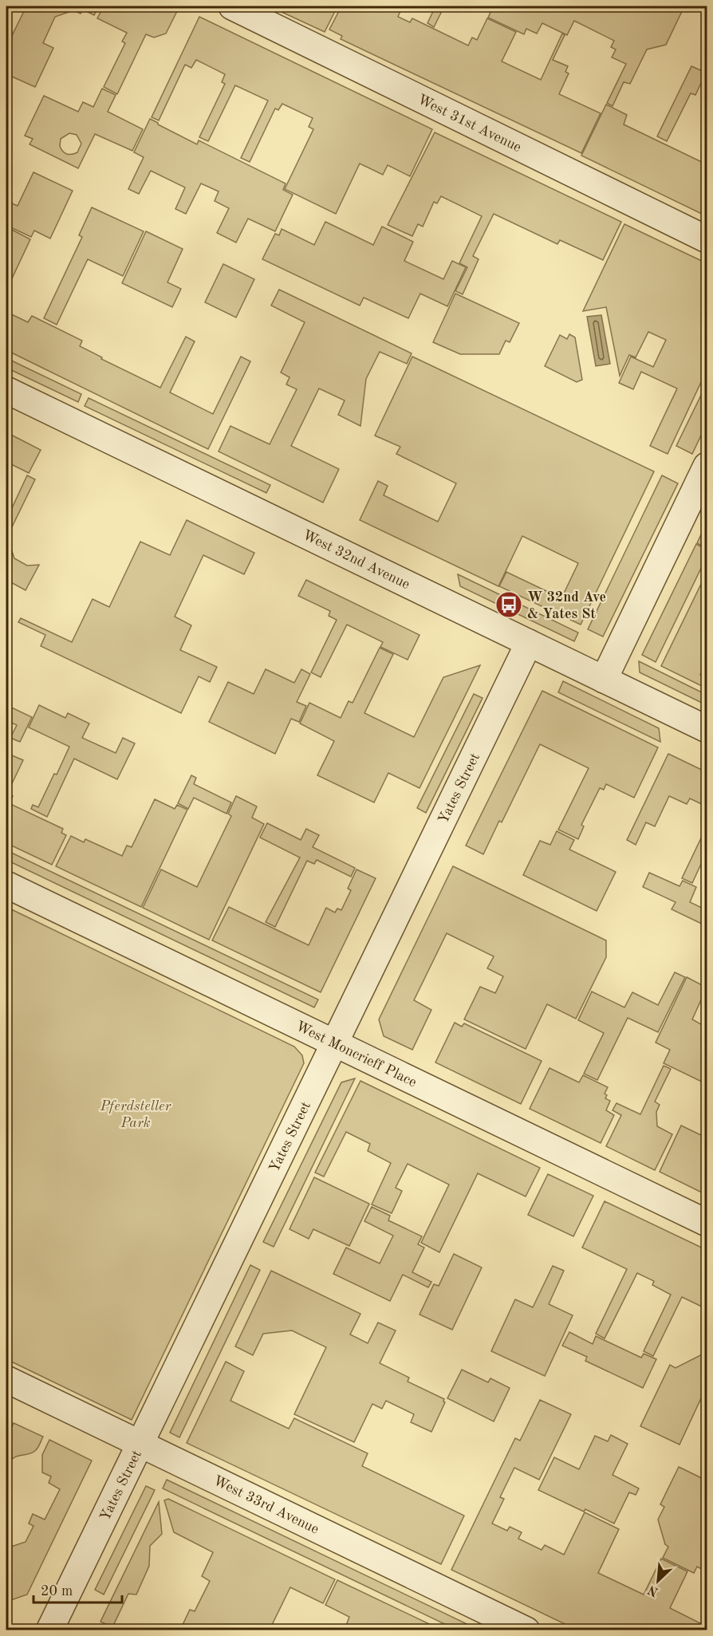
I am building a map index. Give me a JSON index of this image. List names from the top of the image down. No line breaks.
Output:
{"streets":{"street":["West 31st Avenue","West 32nd Avenue","Yates Street","West Moncrieff Place","West 33rd Avenue"]},"crossings":[["West 32nd Avenue","Yates Street"],["Yates Street","West Moncrieff Place"],["Yates Street","West 33rd Avenue"]],"parks":["Pferdsteller Park"],"places":{"bus stop":["W 32nd Ave & Yates St"]},"scale_bar":"20 m","north":"bottom left"}
